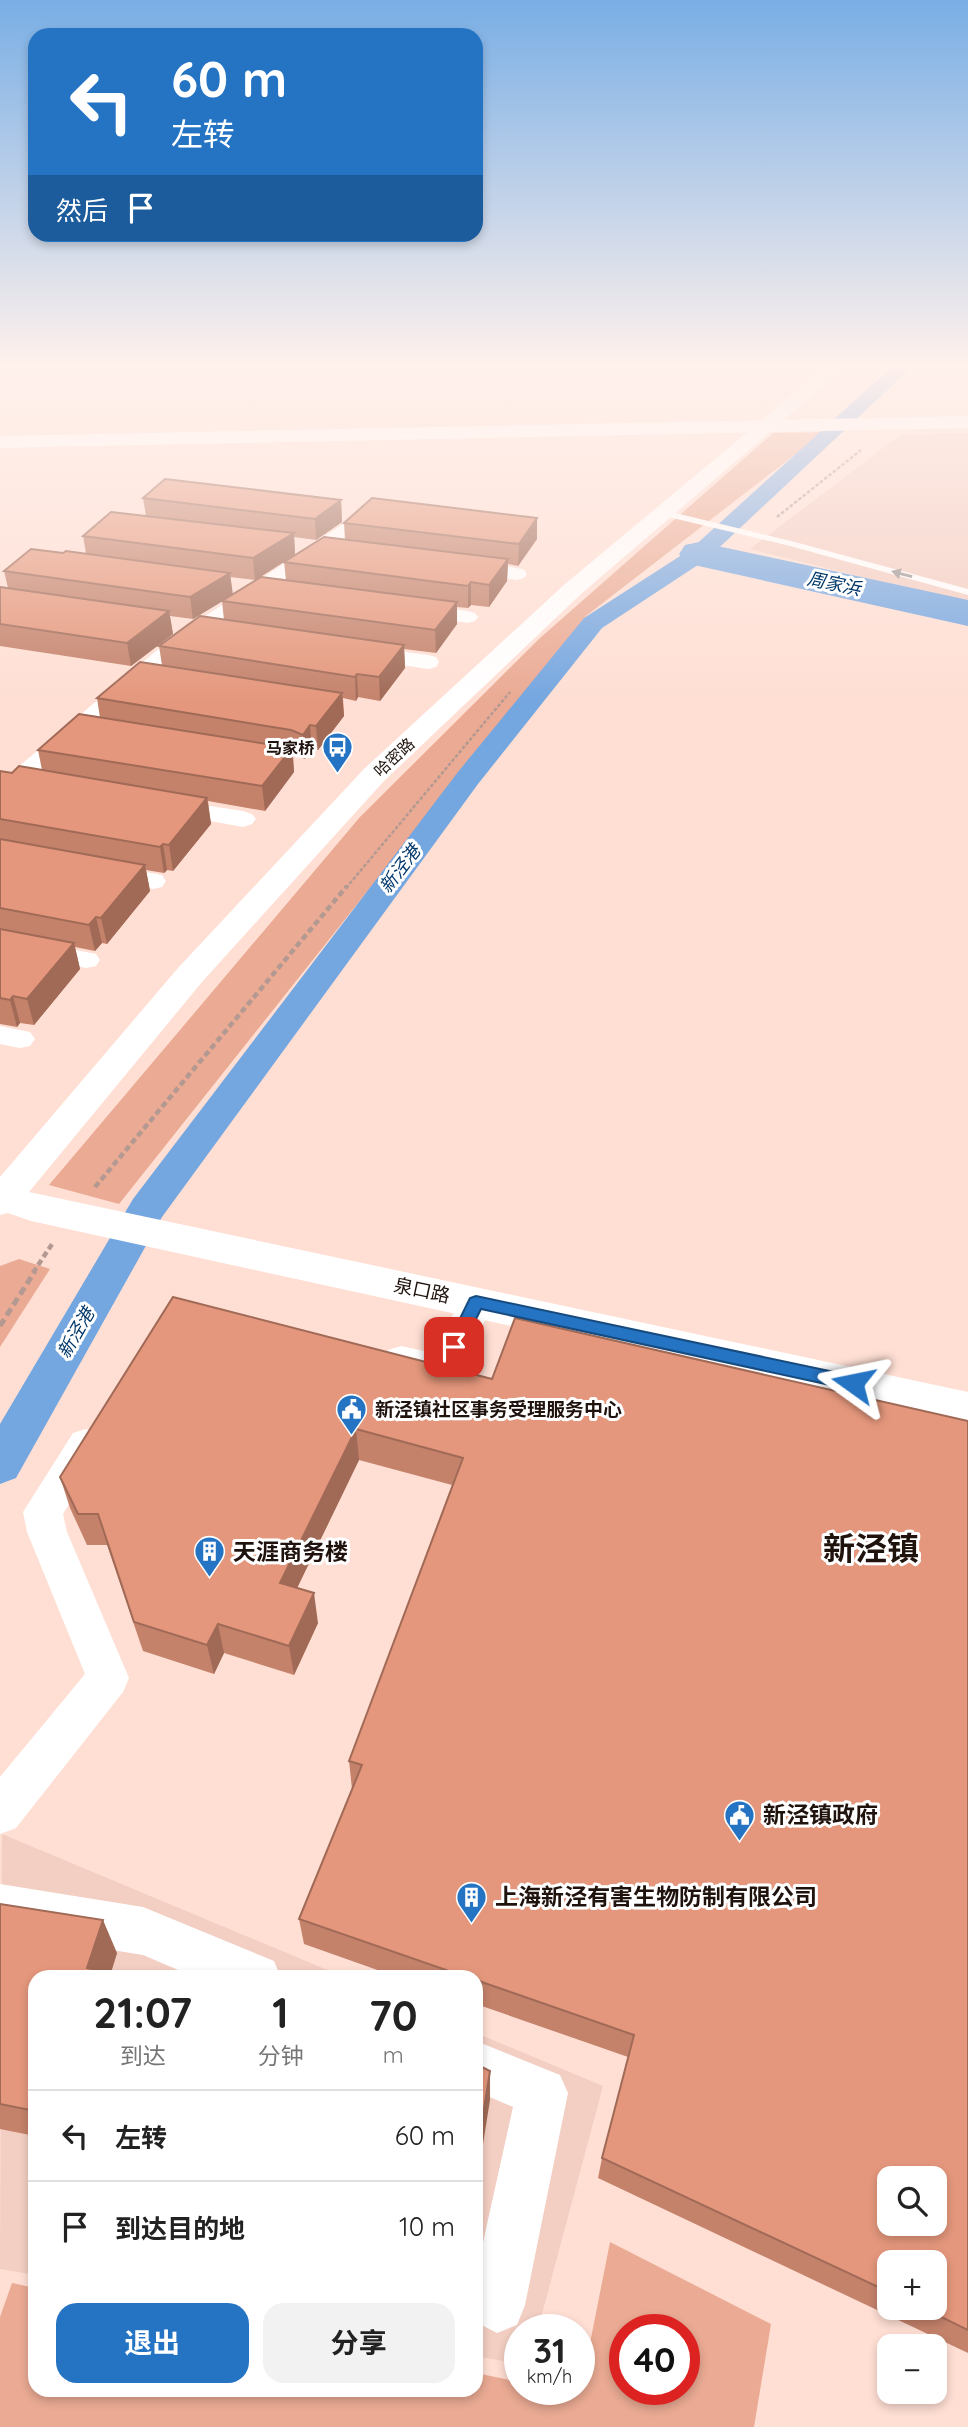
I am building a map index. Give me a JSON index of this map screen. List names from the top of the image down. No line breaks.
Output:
{"streets":{"street":["哈密路","泉口路"]},"crossings":[["哈密路","泉口路"]],"districts":["新泾镇"],"water":["周家浜","新泾港"],"places":{"bus stop":["马家桥"],"public building":["新泾镇社区事务受理服务中心","新泾镇政府"],"building":["天涯商务楼","上海新泾有害生物防制有限公司"]},"page":{"turn":["60 m","左转"],"then":"然后","eta":["21:07","到达","1","分钟","70","m"],"list":[{"name":"左转","value":"60 m"},{"name":"到达目的地","value":"10 m"}],"map_buttons":["+","−"],"buttons":["退出","分享"],"speed":"31 km/h","limit":"40"}}
